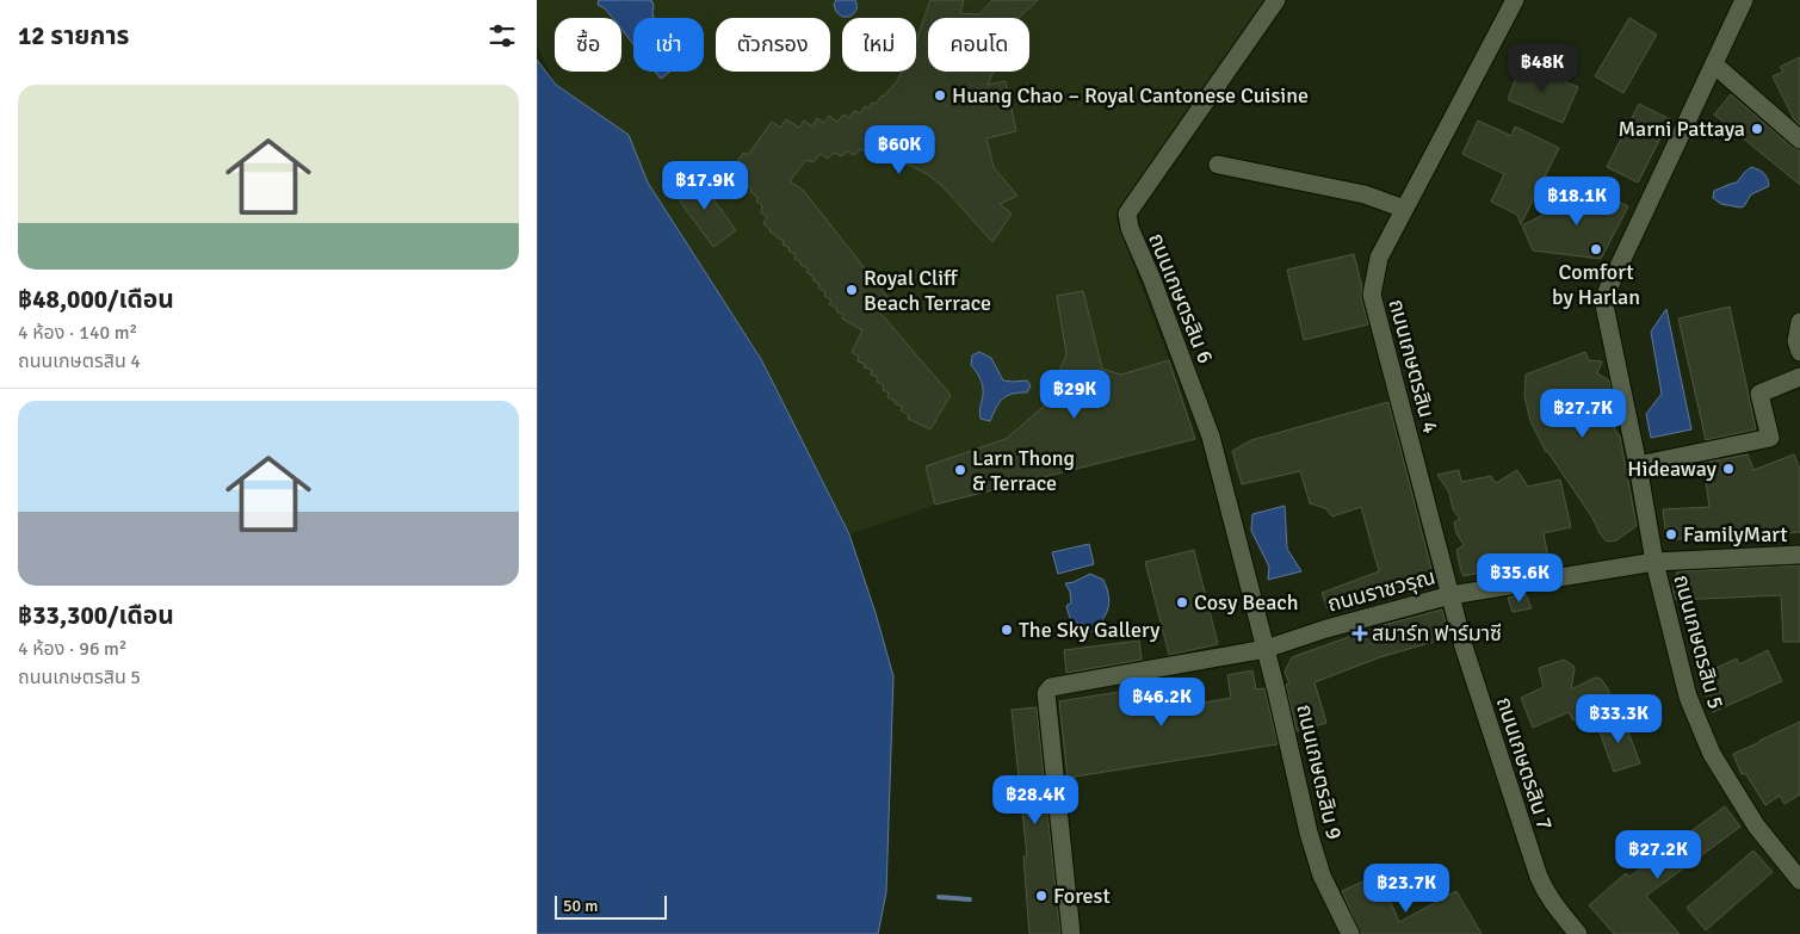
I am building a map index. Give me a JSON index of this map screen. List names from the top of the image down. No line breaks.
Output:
{"streets":{"street":["ถนนเกษตรสิน 6","ถนนเกษตรสิน 4","ถนนราชวรุณ","ถนนเกษตรสิน 5","ถนนเกษตรสิน 7","ถนนเกษตรสิน 9"]},"crossings":[["ถนนเกษตรสิน 6","ถนนราชวรุณ"],["ถนนเกษตรสิน 6","ถนนเกษตรสิน 9"],["ถนนเกษตรสิน 4","ถนนราชวรุณ"],["ถนนเกษตรสิน 4","ถนนเกษตรสิน 7"],["ถนนราชวรุณ","ถนนเกษตรสิน 5"],["ถนนราชวรุณ","ถนนเกษตรสิน 7"],["ถนนราชวรุณ","ถนนเกษตรสิน 9"]],"places":{"other":["Huang Chao – Royal Cantonese Cuisine","Marni Pattaya","Comfort by Harlan","Royal Cliff Beach Terrace","Hideaway","Larn Thong & Terrace","FamilyMart","Cosy Beach","The Sky Gallery","Forest"],"health":["สมาร์ท ฟาร์มาซี"]},"scale_bar":"50 m","page":{"heading":"12 รายการ","chip":["ซื้อ","เช่า","ตัวกรอง","ใหม่","คอนโด"],"price":["฿48K","฿60K","฿17.9K","฿18.1K","฿29K","฿27.7K","฿35.6K","฿46.2K","฿33.3K","฿28.4K","฿27.2K","฿23.7K"],"list":[{"name":"฿48,000/เดือน","note":"4 ห้อง · 140 m² · ถนนเกษตรสิน 4"},{"name":"฿33,300/เดือน","note":"4 ห้อง · 96 m² · ถนนเกษตรสิน 5"}],"scale":"50 m"}}
